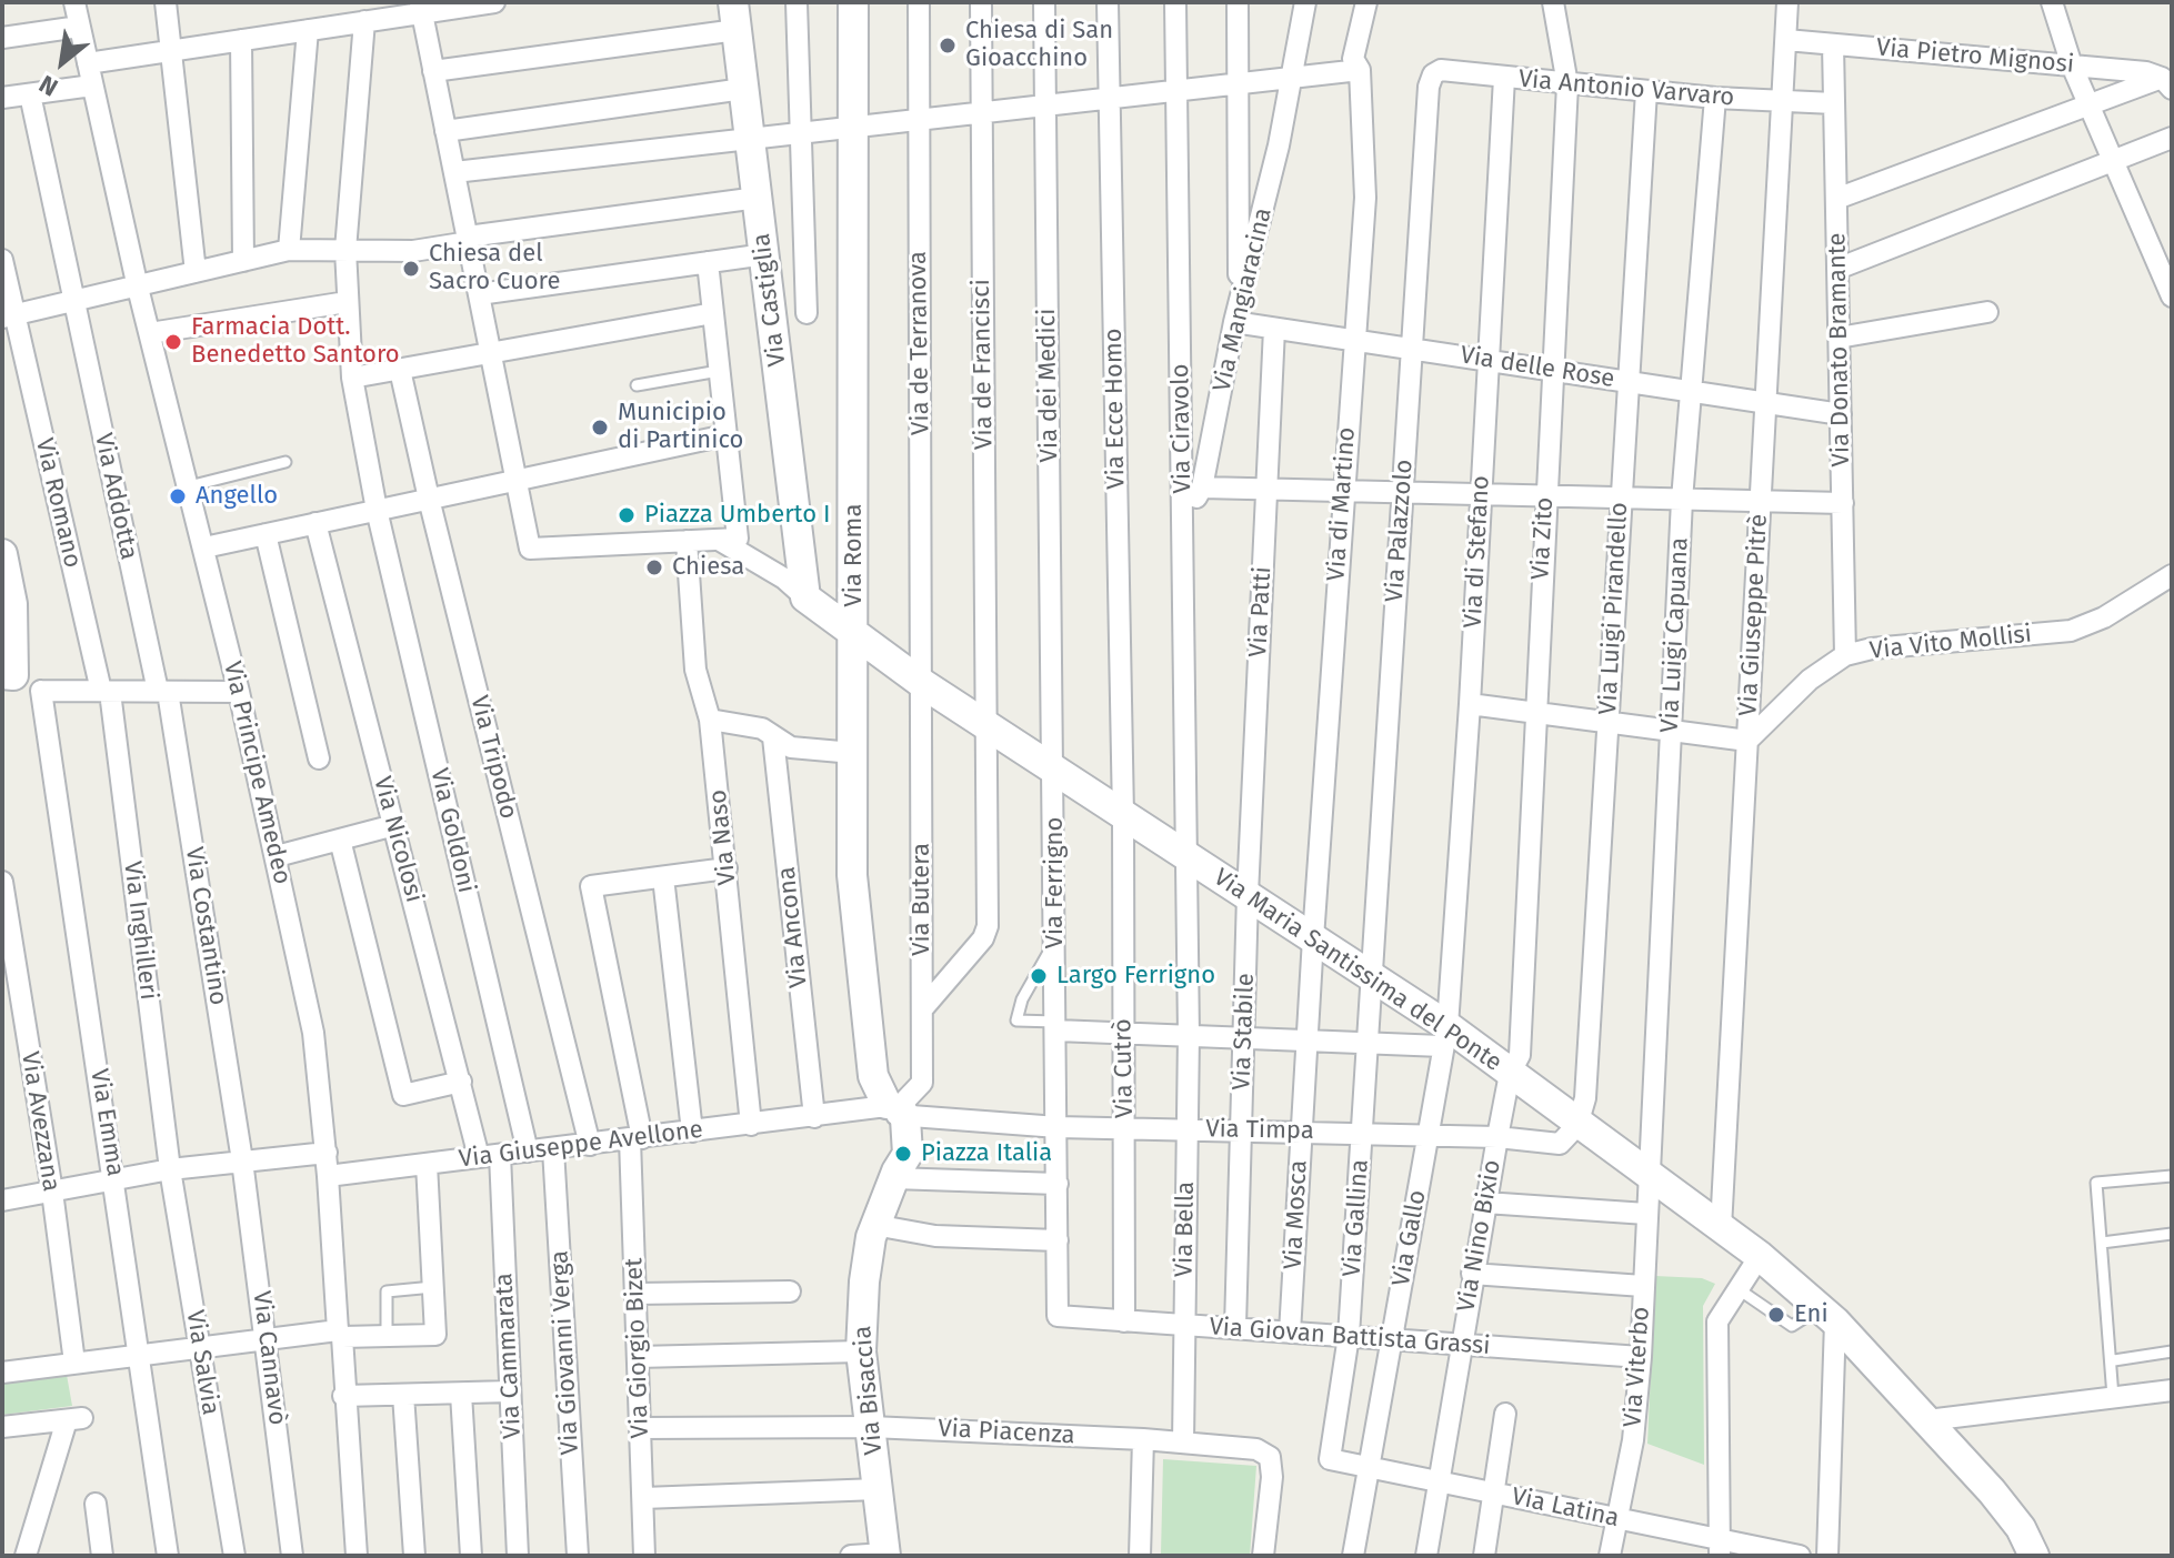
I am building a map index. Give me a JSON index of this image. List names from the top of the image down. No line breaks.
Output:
{"streets":{"street":["Via Pietro Mignosi","Via Antonio Varvaro","Via Castiglia","Via Mangiaracina","Via de Terranova","Via Donato Bramante","Via de Francisci","Via delle Rose","Via dei Medici","Via Ecce Homo","Via Ciravolo","Via Addotta","Via Romano","Via di Martino","Via Palazzolo","Via Zito","Via di Stefano","Via Roma","Via Luigi Pirandello","Via Patti","Via Giuseppe Pitrè","Via Luigi Capuana","Via Vito Mollisi","Via Tripodo","Via Principe Amedeo","Via Goldoni","Via Naso","Via Nicolosi","Via Ferrigno","Via Butera","Via Costantino","Via Ancona","Via Inghilleri","Via Maria Santissima del Ponte","Via Stabile","Via Cutrò","Via Avezzana","Via Emma","Via Timpa","Via Giuseppe Avellone","Via Mosca","Via Gallina","Via Bella","Via Nino Bixio","Via Gallo","Via Giovan Battista Grassi","Via Giorgio Bizet","Via Giovanni Verga","Via Cammarata","Via Cannavò","Via Salvia","Via Viterbo","Via Bisaccia","Via Piacenza","Via Latina"]},"crossings":[["Via Pietro Mignosi","Via Donato Bramante"],["Via Pietro Mignosi","Via Giuseppe Pitrè"],["Via Antonio Varvaro","Via Donato Bramante"],["Via Antonio Varvaro","Via Palazzolo"],["Via Antonio Varvaro","Via Zito"],["Via Antonio Varvaro","Via di Stefano"],["Via Antonio Varvaro","Via Luigi Pirandello"],["Via Antonio Varvaro","Via Giuseppe Pitrè"],["Via Antonio Varvaro","Via Luigi Capuana"],["Via Castiglia","Via Maria Santissima del Ponte"],["Via Mangiaracina","Via delle Rose"],["Via Mangiaracina","Via Ciravolo"],["Via de Terranova","Via Butera"],["Via de Terranova","Via Maria Santissima del Ponte"],["Via Donato Bramante","Via delle Rose"],["Via Donato Bramante","Via Vito Mollisi"],["Via de Francisci","Via Butera"],["Via de Francisci","Via Maria Santissima del Ponte"],["Via delle Rose","Via di Martino"],["Via delle Rose","Via Palazzolo"],["Via delle Rose","Via Zito"],["Via delle Rose","Via di Stefano"],["Via delle Rose","Via Luigi Pirandello"],["Via delle Rose","Via Patti"],["Via delle Rose","Via Giuseppe Pitrè"],["Via delle Rose","Via Luigi Capuana"],["Via dei Medici","Via Ferrigno"],["Via dei Medici","Via Maria Santissima del Ponte"],["Via Ecce Homo","Via Maria Santissima del Ponte"],["Via Ecce Homo","Via Cutrò"],["Via Ciravolo","Via Maria Santissima del Ponte"],["Via Ciravolo","Via Bella"],["Via Addotta","Via Costantino"],["Via Romano","Via Inghilleri"],["Via di Martino","Via Maria Santissima del Ponte"],["Via di Martino","Via Mosca"],["Via Palazzolo","Via Maria Santissima del Ponte"],["Via Palazzolo","Via Gallina"],["Via Zito","Via Maria Santissima del Ponte"],["Via Zito","Via Nino Bixio"],["Via di Stefano","Via Maria Santissima del Ponte"],["Via di Stefano","Via Gallo"],["Via Roma","Via Butera"],["Via Roma","Via Maria Santissima del Ponte"],["Via Roma","Via Giuseppe Avellone"],["Via Luigi Pirandello","Via Maria Santissima del Ponte"],["Via Luigi Pirandello","Via Timpa"],["Via Patti","Via Maria Santissima del Ponte"],["Via Patti","Via Stabile"],["Via Giuseppe Pitrè","Via Vito Mollisi"],["Via Giuseppe Pitrè","Via Maria Santissima del Ponte"],["Via Luigi Capuana","Via Maria Santissima del Ponte"],["Via Luigi Capuana","Via Viterbo"],["Via Tripodo","Via Giuseppe Avellone"],["Via Principe Amedeo","Via Giuseppe Avellone"],["Via Goldoni","Via Giuseppe Avellone"],["Via Naso","Via Giuseppe Avellone"],["Via Nicolosi","Via Giuseppe Avellone"],["Via Nicolosi","Via Cammarata"],["Via Ferrigno","Via Maria Santissima del Ponte"],["Via Ferrigno","Via Timpa"],["Via Ferrigno","Via Giovan Battista Grassi"],["Via Butera","Via Maria Santissima del Ponte"],["Via Butera","Via Giuseppe Avellone"],["Via Costantino","Via Cannavò"],["Via Ancona","Via Giuseppe Avellone"],["Via Inghilleri","Via Salvia"],["Via Maria Santissima del Ponte","Via Stabile"],["Via Maria Santissima del Ponte","Via Cutrò"],["Via Maria Santissima del Ponte","Via Timpa"],["Via Maria Santissima del Ponte","Via Mosca"],["Via Maria Santissima del Ponte","Via Gallina"],["Via Maria Santissima del Ponte","Via Bella"],["Via Maria Santissima del Ponte","Via Nino Bixio"],["Via Maria Santissima del Ponte","Via Gallo"],["Via Maria Santissima del Ponte","Via Viterbo"],["Via Stabile","Via Timpa"],["Via Stabile","Via Giovan Battista Grassi"],["Via Cutrò","Via Timpa"],["Via Cutrò","Via Giovan Battista Grassi"],["Via Timpa","Via Giuseppe Avellone"],["Via Timpa","Via Mosca"],["Via Timpa","Via Gallina"],["Via Timpa","Via Bella"],["Via Timpa","Via Nino Bixio"],["Via Timpa","Via Gallo"],["Via Giuseppe Avellone","Via Giorgio Bizet"],["Via Giuseppe Avellone","Via Giovanni Verga"],["Via Giuseppe Avellone","Via Cammarata"],["Via Mosca","Via Giovan Battista Grassi"],["Via Gallina","Via Giovan Battista Grassi"],["Via Gallina","Via Latina"],["Via Bella","Via Giovan Battista Grassi"],["Via Bella","Via Piacenza"],["Via Nino Bixio","Via Giovan Battista Grassi"],["Via Nino Bixio","Via Latina"],["Via Gallo","Via Giovan Battista Grassi"],["Via Gallo","Via Latina"],["Via Giovan Battista Grassi","Via Viterbo"],["Via Giorgio Bizet","Via Piacenza"],["Via Viterbo","Via Latina"],["Via Bisaccia","Via Piacenza"]],"places":["Chiesa di San Gioacchino","Chiesa del Sacro Cuore","Farmacia Dott. Benedetto Santoro","Municipio di Partinico","Angello","Piazza Umberto I","Chiesa","Largo Ferrigno","Piazza Italia","Eni"],"north":"bottom left"}
